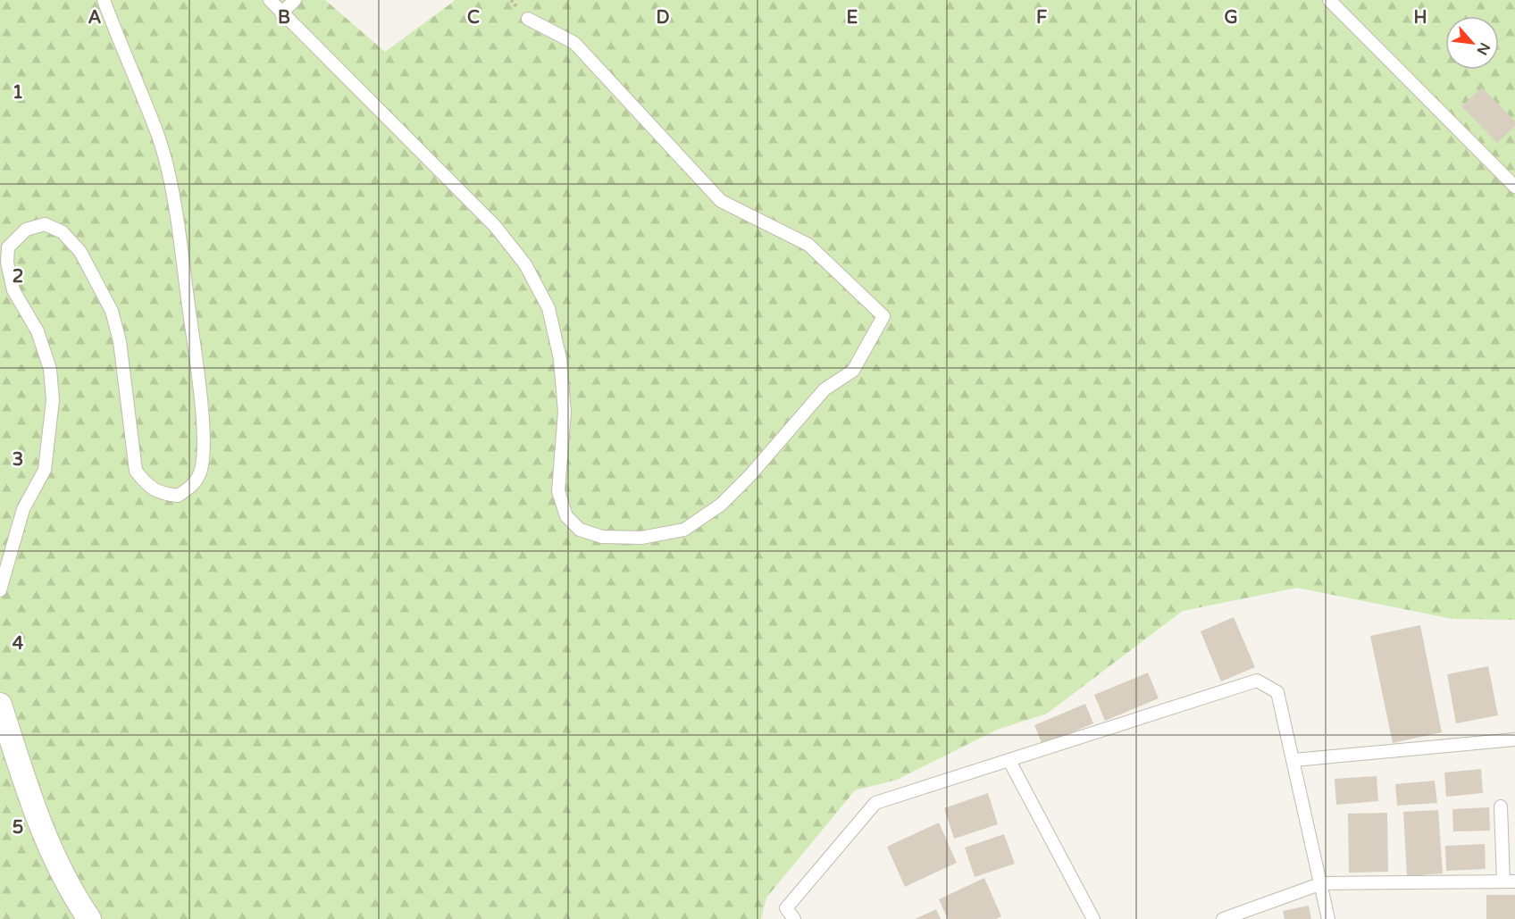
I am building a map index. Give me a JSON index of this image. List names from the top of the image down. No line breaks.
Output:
{"north":"bottom right","grid":{"columns":["A","B","C","D","E","F","G","H"],"rows":["1","2","3","4","5"]}}
